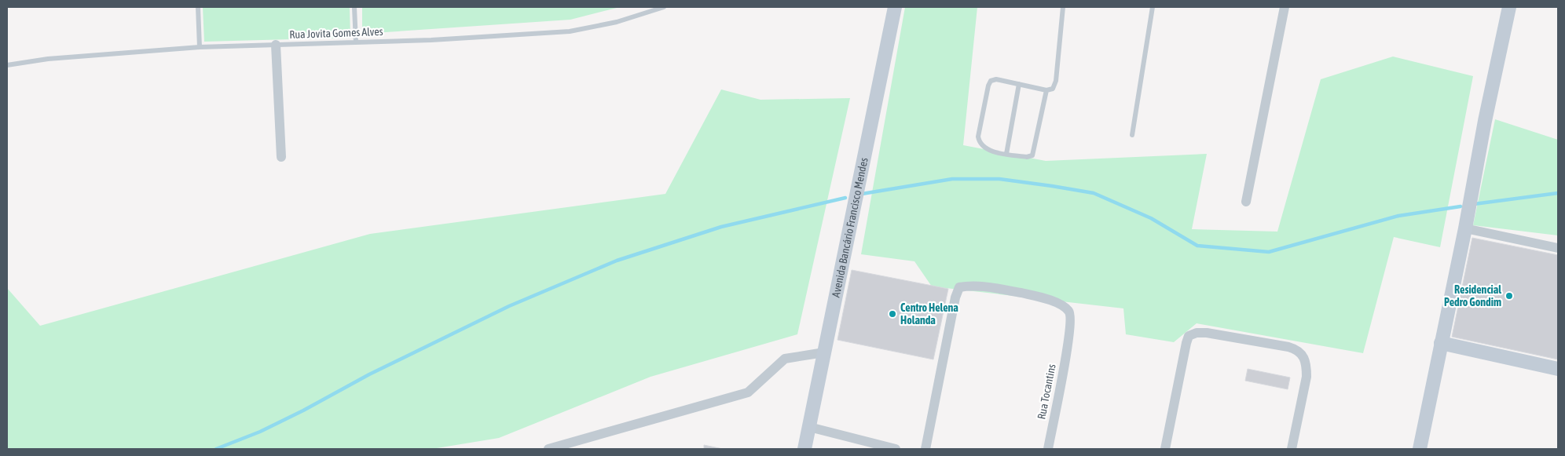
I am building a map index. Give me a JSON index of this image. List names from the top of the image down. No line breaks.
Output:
{"streets":{"street":["Avenida Bancário Francisco Mendes","Rua Tocantins"],"lane":["Rua Jovita Gomes Alves"]},"places":["Residencial Pedro Gondim","Centro Helena Holanda"]}
